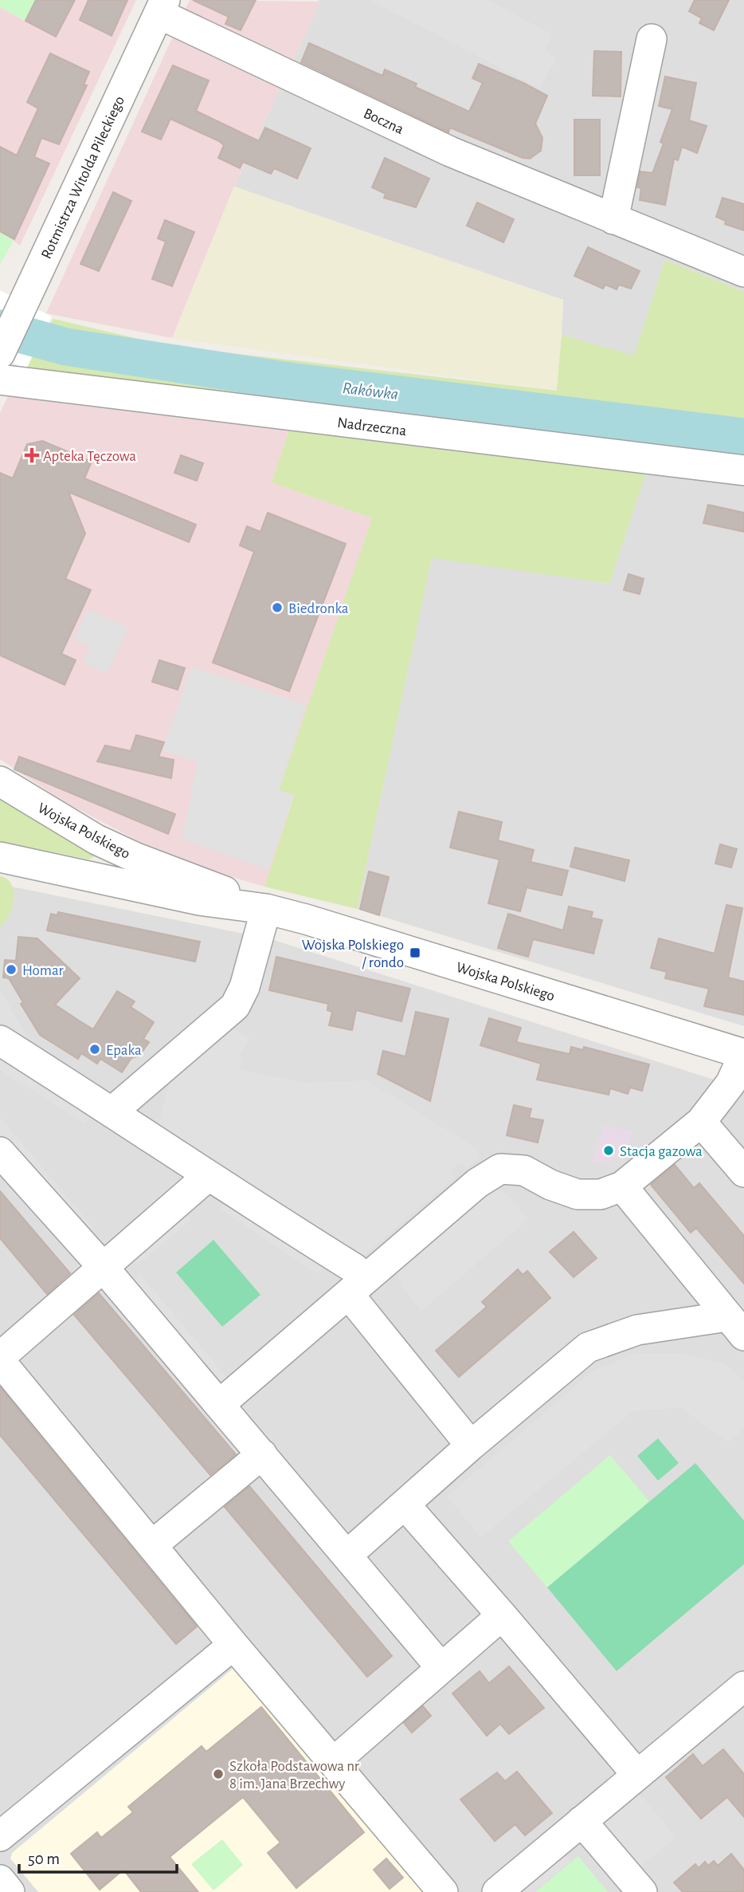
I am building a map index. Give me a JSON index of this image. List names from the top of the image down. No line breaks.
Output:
{"streets":{"street":["Boczna","Rotmistrza Witolda Pileckiego","Nadrzeczna","Wojska Polskiego"]},"crossings":[["Boczna","Rotmistrza Witolda Pileckiego"]],"water":["Rakówka"],"places":{"health":["Apteka Tęczowa"],"other":["Biedronka","Homar","Epaka","Stacja gazowa","Szkoła Podstawowa nr 8 im. Jana Brzechwy"],"transit":["Wojska Polskiego / rondo"]},"scale_bar":"50 m"}
